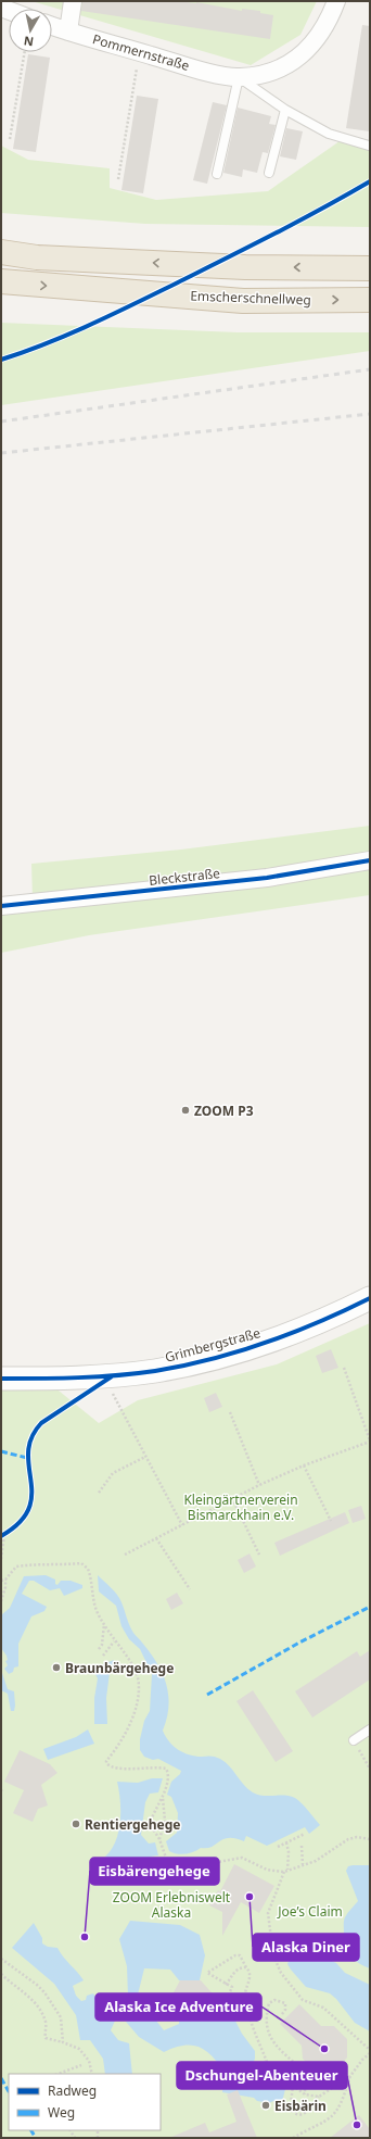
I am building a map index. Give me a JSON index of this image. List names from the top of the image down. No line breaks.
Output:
{"streets":{"highway":["Emscherschnellweg"],"street":["Pommernstraße","Bleckstraße","Grimbergstraße"]},"parks":["Kleingärtnerverein Bismarckhain e.V.","ZOOM Erlebniswelt Alaska","Joe’s Claim"],"places":["ZOOM P3","Braunbärgehege","Rentiergehege","Alaska Diner","Eisbärengehege","Alaska Ice Adventure","Eisbärin","Dschungel-Abenteuer"],"legend":["Radweg","Weg"],"north":"bottom"}
